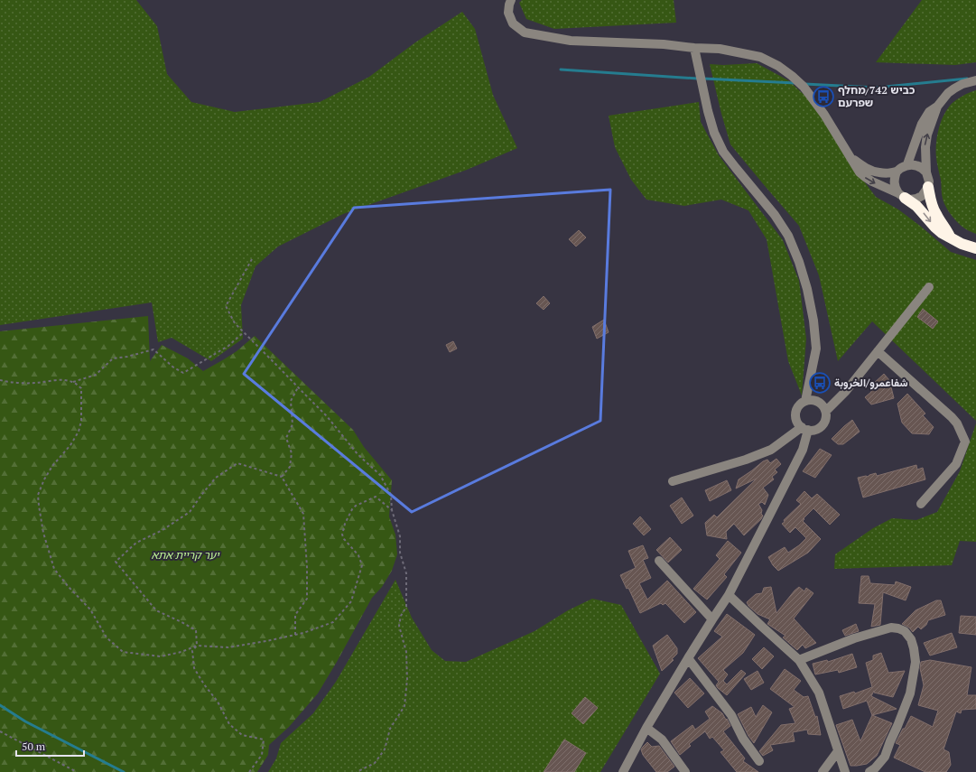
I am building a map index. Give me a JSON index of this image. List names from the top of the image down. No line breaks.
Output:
{"parks":["יער קריית אתא"],"places":{"bus stop":["כביש 742/מחלף שפרעם","شفاعمرو/الخروبة"]},"scale_bar":"50 m"}
